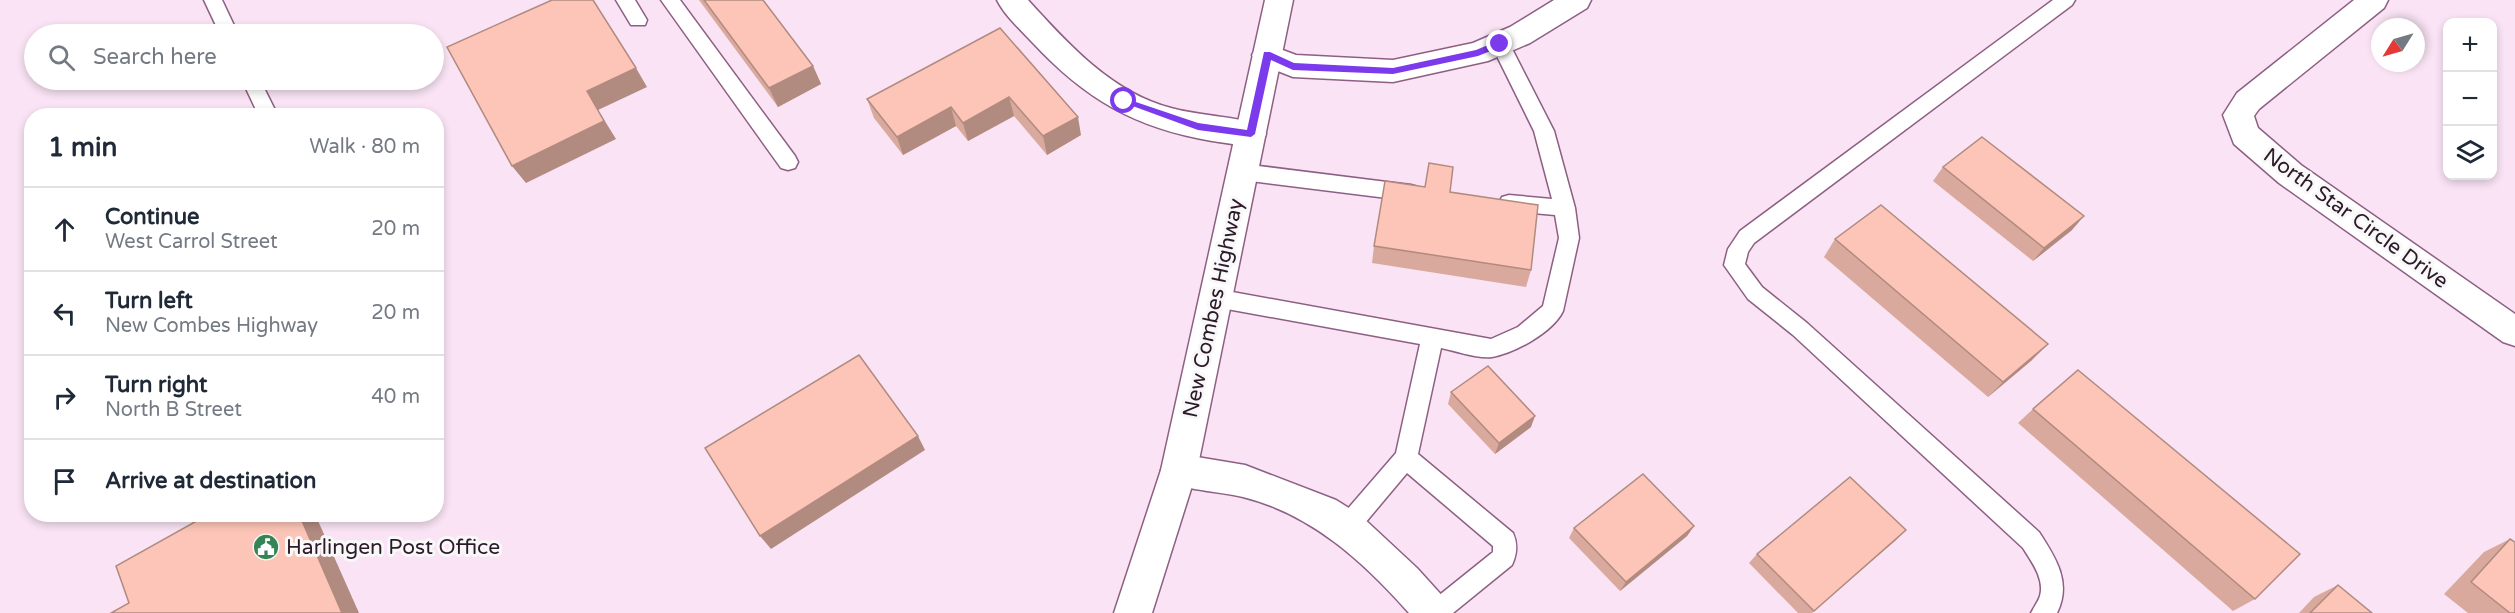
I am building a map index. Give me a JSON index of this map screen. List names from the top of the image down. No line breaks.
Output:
{"streets":{"street":["North Star Circle Drive","New Combes Highway"]},"places":{"public building":["Harlingen Post Office"]},"north":"bottom left","page":{"map_buttons":["+","−"],"search":"Search here","heading":["1 min","Walk · 80 m"],"list":[["Continue","West Carrol Street","20 m"],["Turn left","New Combes Highway","20 m"],["Turn right","North B Street","40 m"],"Arrive at destination"]}}
